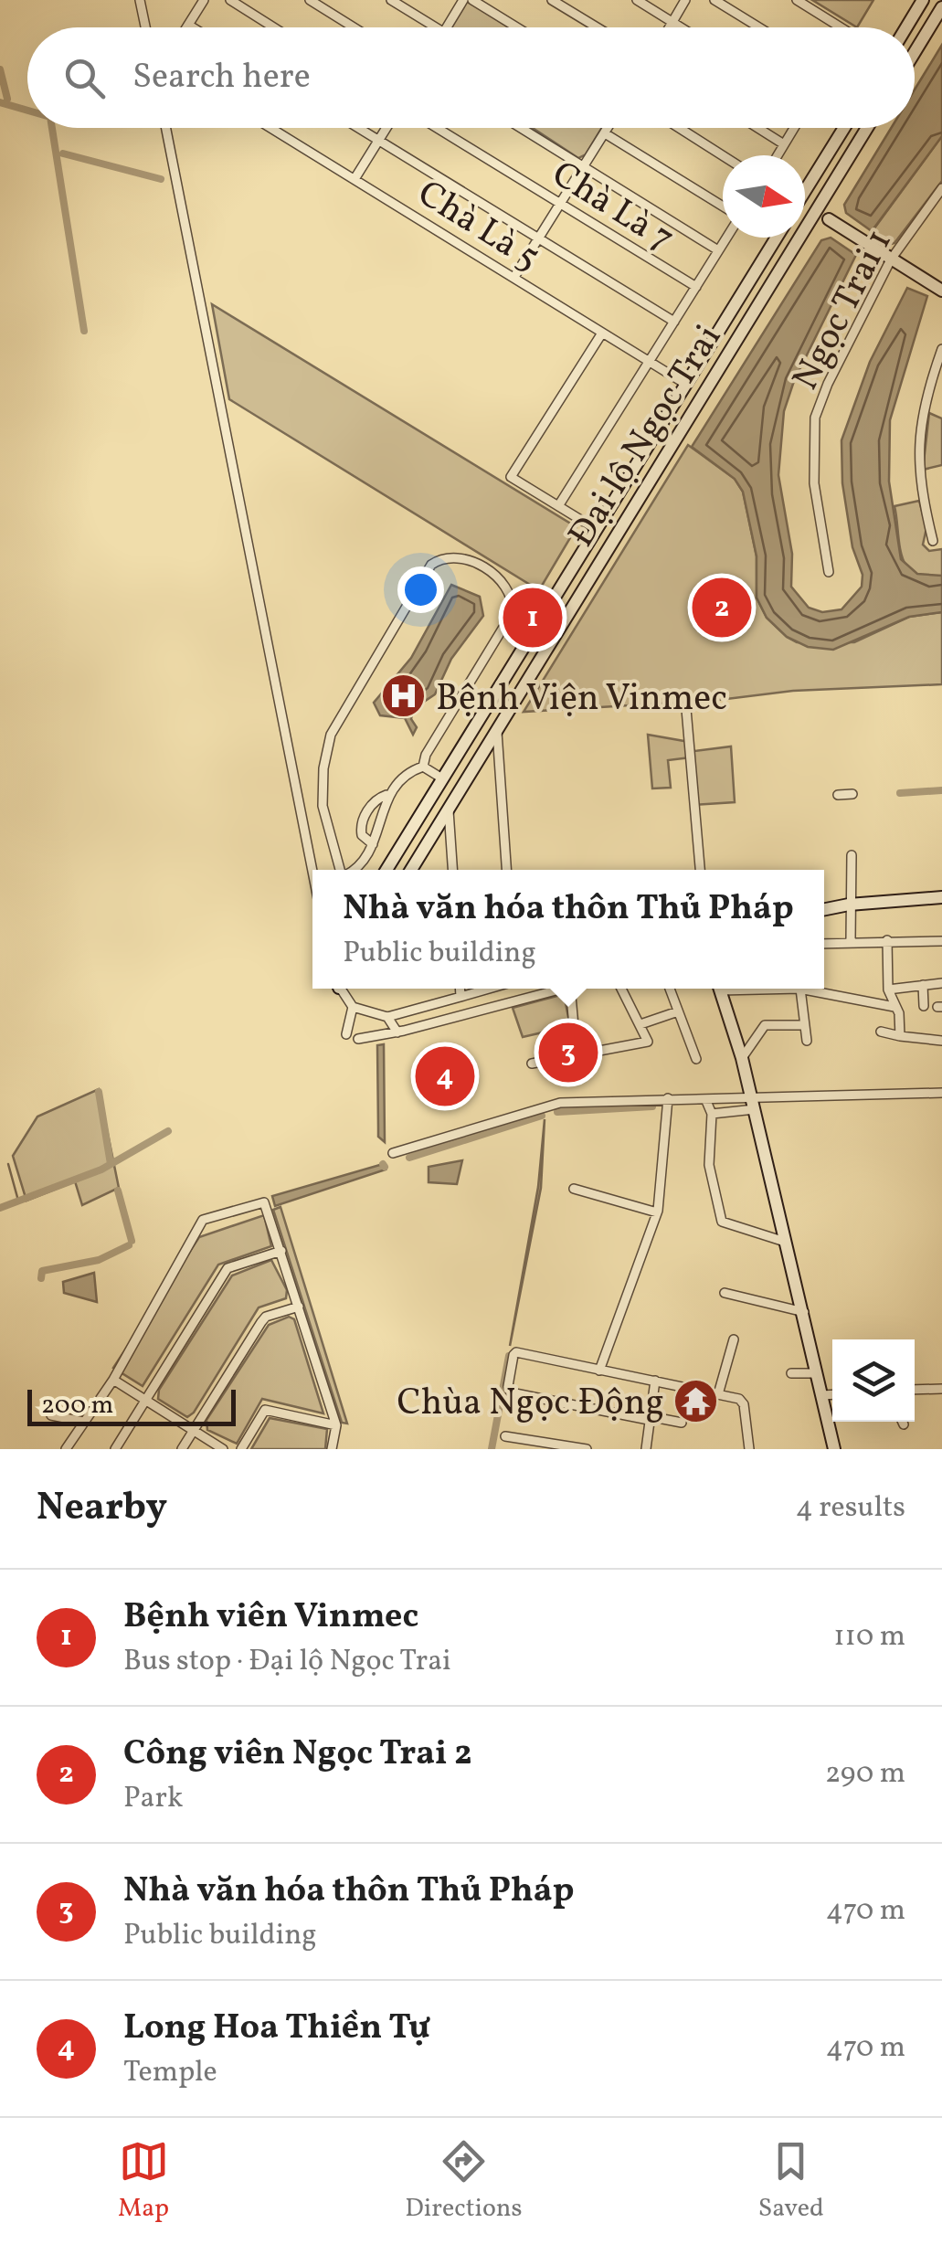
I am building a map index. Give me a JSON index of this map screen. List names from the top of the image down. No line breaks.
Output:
{"streets":{"main road":["Đại lộ Ngọc Trai"],"street":["Chà Là 7","Chà Là 5","Ngọc Trai 1"]},"crossings":[["Chà Là 5","Đại lộ Ngọc Trai"]],"places":{"hospital":["Bệnh Viện Vinmec"],"temple":["Chùa Ngọc Động"]},"scale_bar":"200 m","north":"right","page":{"search":"Search here","pins":["2","1","3","4"],"popup":["Nhà văn hóa thôn Thủ Pháp","Public building"],"scale":"200 m","heading":["Nearby","4 results"],"list":[{"mark":"1","name":"Bệnh viên Vinmec","note":"Bus stop · Đại lộ Ngọc Trai","value":"110 m"},{"mark":"2","name":"Công viên Ngọc Trai 2","note":"Park","value":"290 m"},{"mark":"3","name":"Nhà văn hóa thôn Thủ Pháp","note":"Public building","value":"470 m"},{"mark":"4","name":"Long Hoa Thiền Tự","note":"Temple","value":"470 m"}],"nav":["Map","Directions","Saved"]}}
